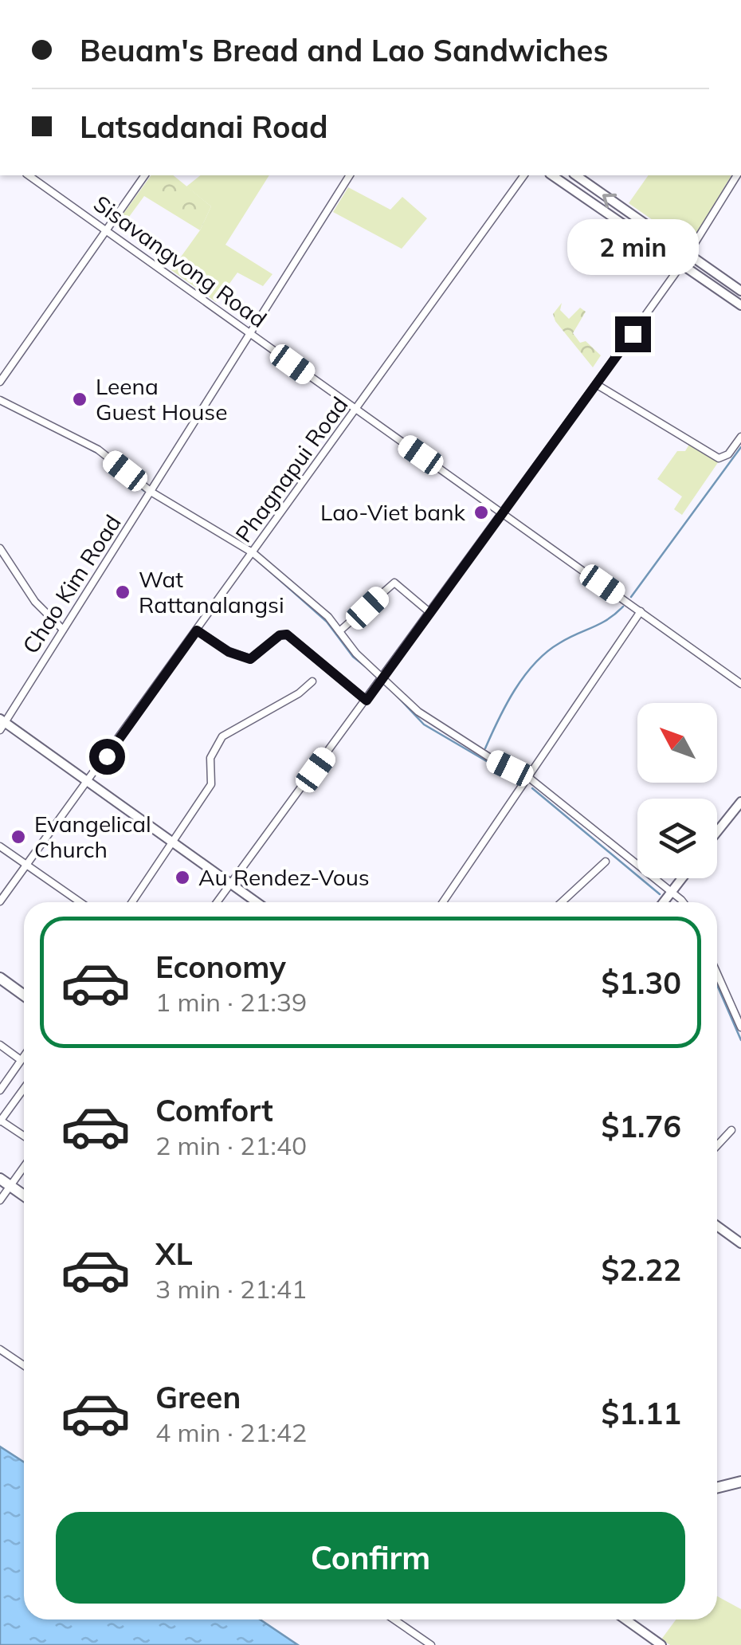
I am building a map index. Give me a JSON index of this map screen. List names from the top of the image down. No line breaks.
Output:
{"streets":{"street":["Sisavangvong Road","Phagnapui Road","Chao Kim Road"]},"crossings":[["Sisavangvong Road","Phagnapui Road"],["Sisavangvong Road","Chao Kim Road"]],"places":["Leena Guest House","Lao-Viet bank","Wat Rattanalangsi","Evangelical Church","Au Rendez-Vous"],"north":"top left","page":{"banner":["Beuam's Bread and Lao Sandwiches","Latsadanai Road"],"bubble":"2 min","list":[{"name":"Economy","note":"1 min · 21:39","value":"$1.30"},{"name":"Comfort","note":"2 min · 21:40","value":"$1.76"},{"name":"XL","note":"3 min · 21:41","value":"$2.22"},{"name":"Green","note":"4 min · 21:42","value":"$1.11"}],"buttons":"Confirm"}}
